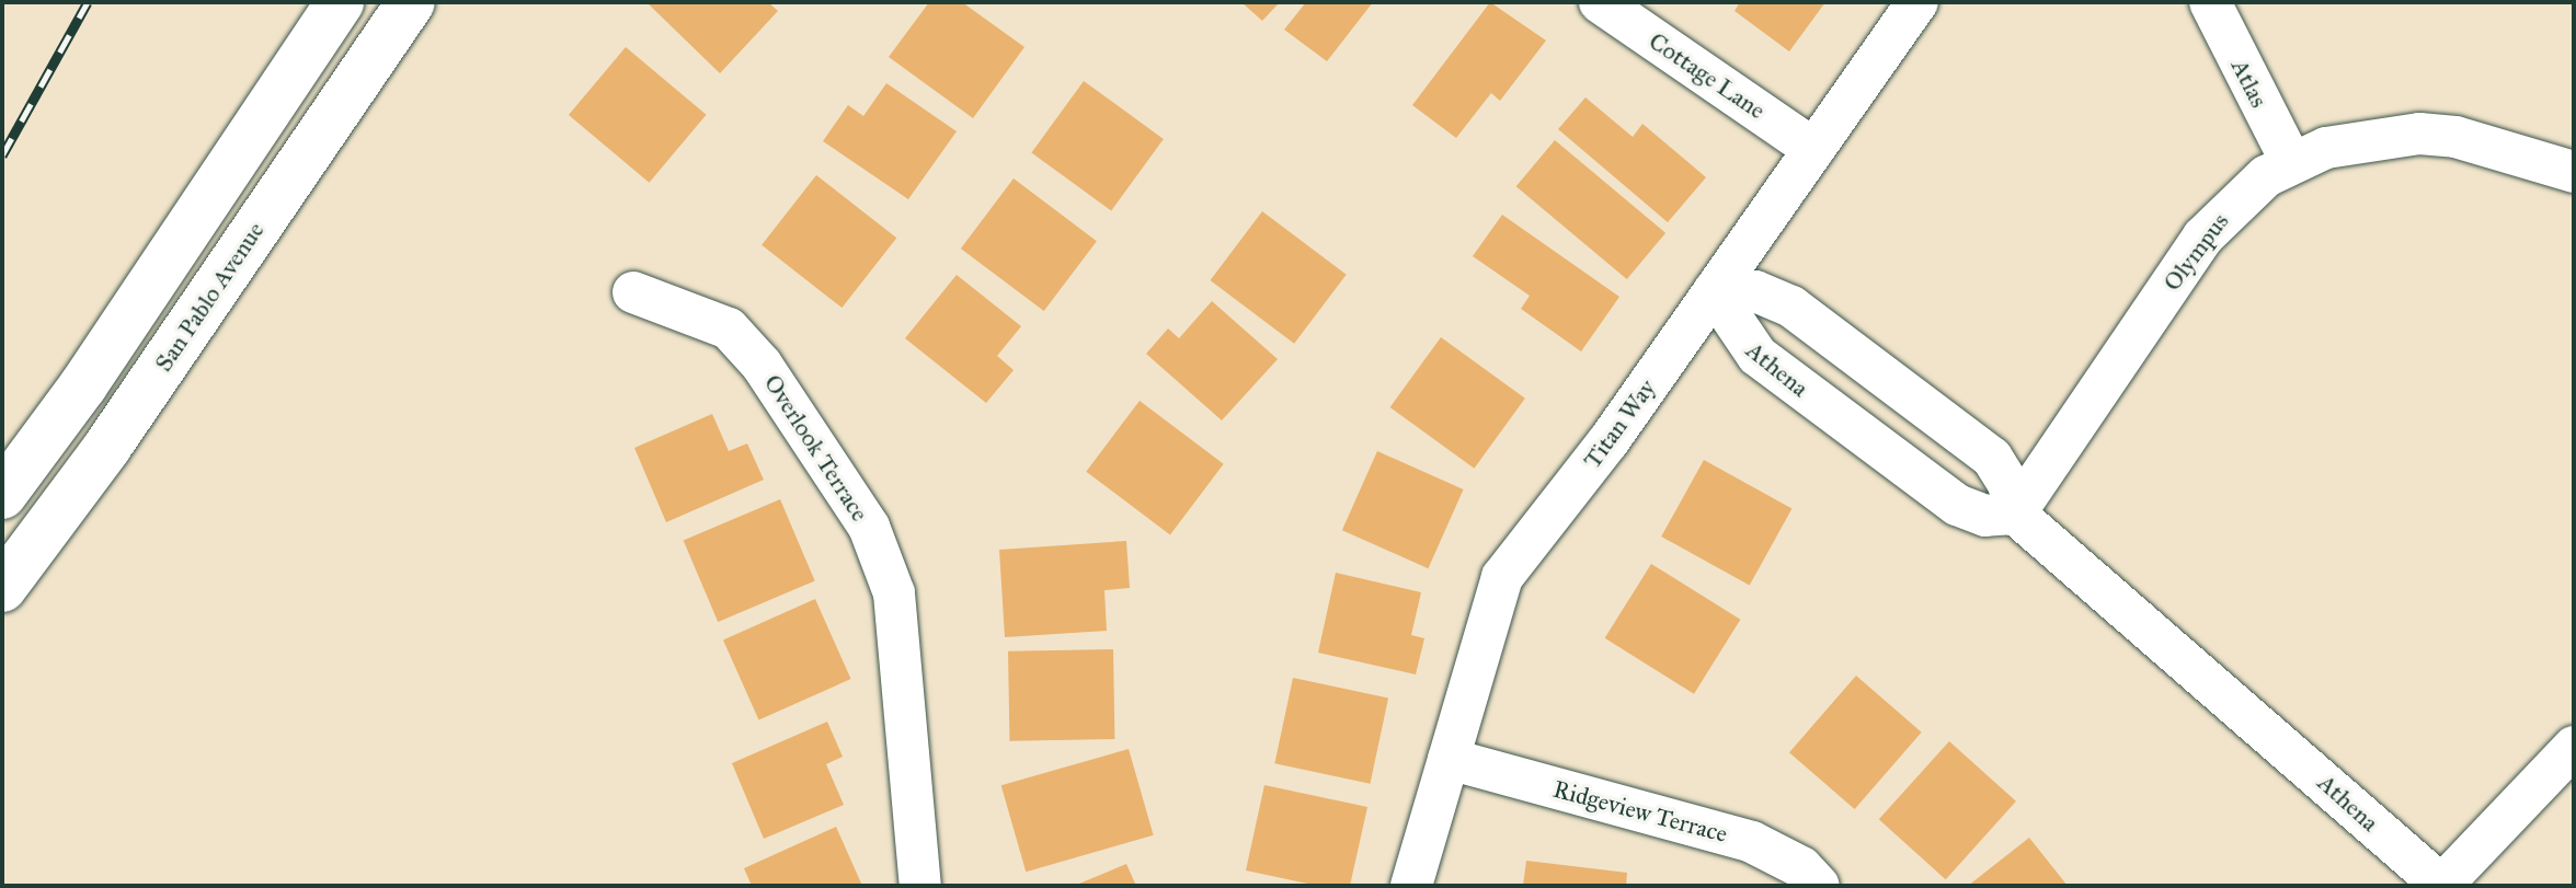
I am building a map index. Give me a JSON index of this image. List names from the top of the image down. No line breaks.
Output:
{"streets":{"main road":["San Pablo Avenue"],"street":["Cottage Lane","Atlas","Olympus","Athena","Titan Way","Overlook Terrace","Ridgeview Terrace"]},"crossings":[["Cottage Lane","Titan Way"],["Atlas","Olympus"],["Olympus","Athena"],["Athena","Titan Way"],["Titan Way","Ridgeview Terrace"]]}
